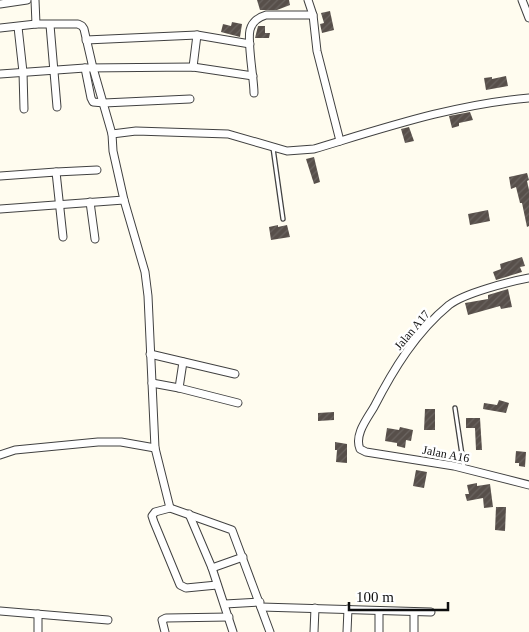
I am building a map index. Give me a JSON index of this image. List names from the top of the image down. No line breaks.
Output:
{"streets":{"street":["Jalan A17","Jalan A16"]},"crossings":[["Jalan A17","Jalan A16"]],"scale_bar":"100 m"}
